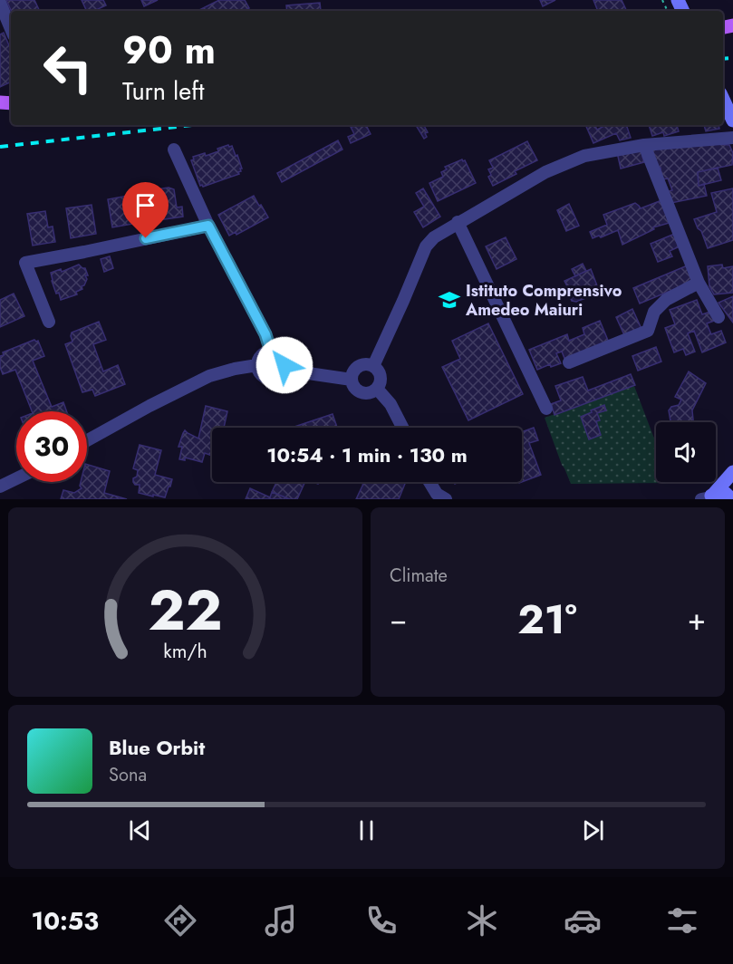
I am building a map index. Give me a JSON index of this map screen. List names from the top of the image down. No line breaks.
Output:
{"places":{"school or university":["Istituto Comprensivo Amedeo Maiuri"]},"page":{"turn":["90 m","Turn left"],"limit":"30","trip":"10:54 · 1 min · 130 m","tile":"Climate","heat":["−","21°","+"],"song":["Blue Orbit","Sona"],"tabs":"10:53","gauge":["22","km/h"]}}
